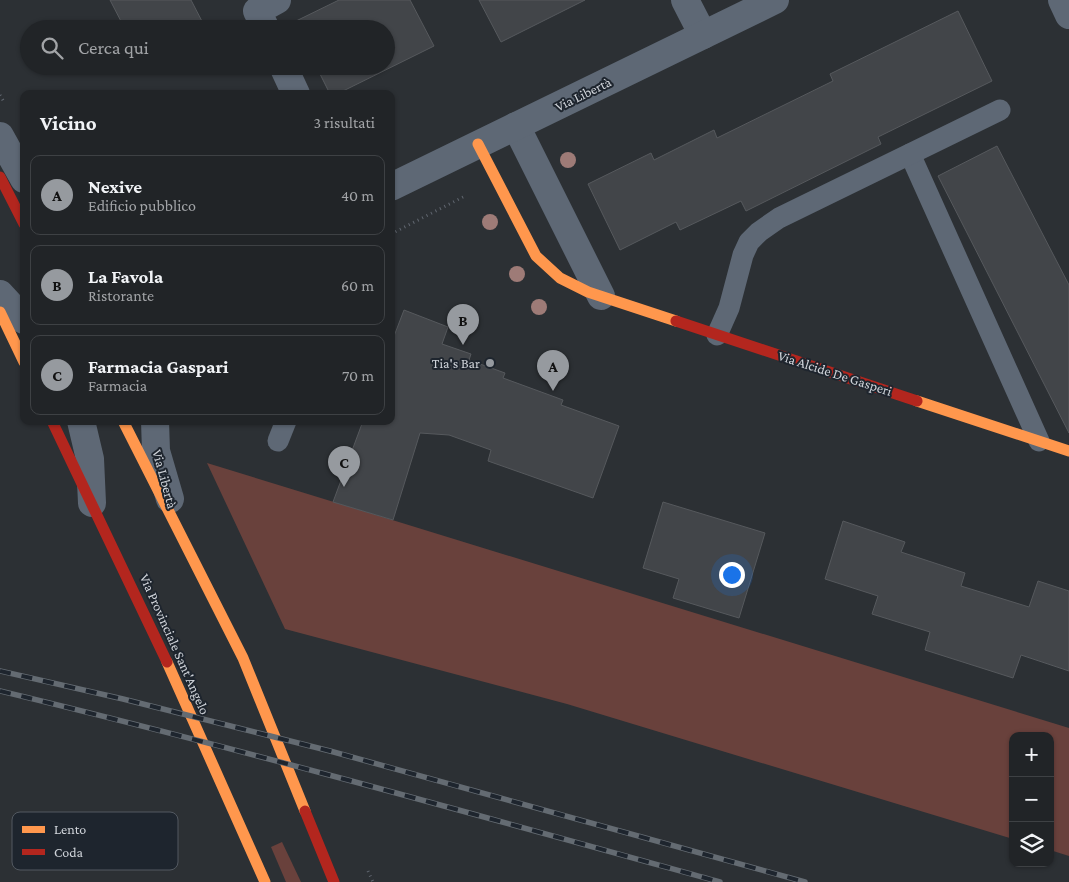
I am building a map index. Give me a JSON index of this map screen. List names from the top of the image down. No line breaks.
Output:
{"streets":{"street":["Via Libertà","Via Alcide De Gasperi","Via Provinciale Sant'Angelo"]},"crossings":[["Via Libertà","Via Alcide De Gasperi"]],"places":["Tia's Bar"],"legend":["Lento","Coda"],"page":{"search":"Cerca qui","heading":["Vicino","3 risultati"],"list":[{"mark":"A","name":"Nexive","note":"Edificio pubblico","value":"40 m"},{"mark":"B","name":"La Favola","note":"Ristorante","value":"60 m"},{"mark":"C","name":"Farmacia Gaspari","note":"Farmacia","value":"70 m"}],"pins":["B","A","C"],"map_buttons":["+","−"]}}
